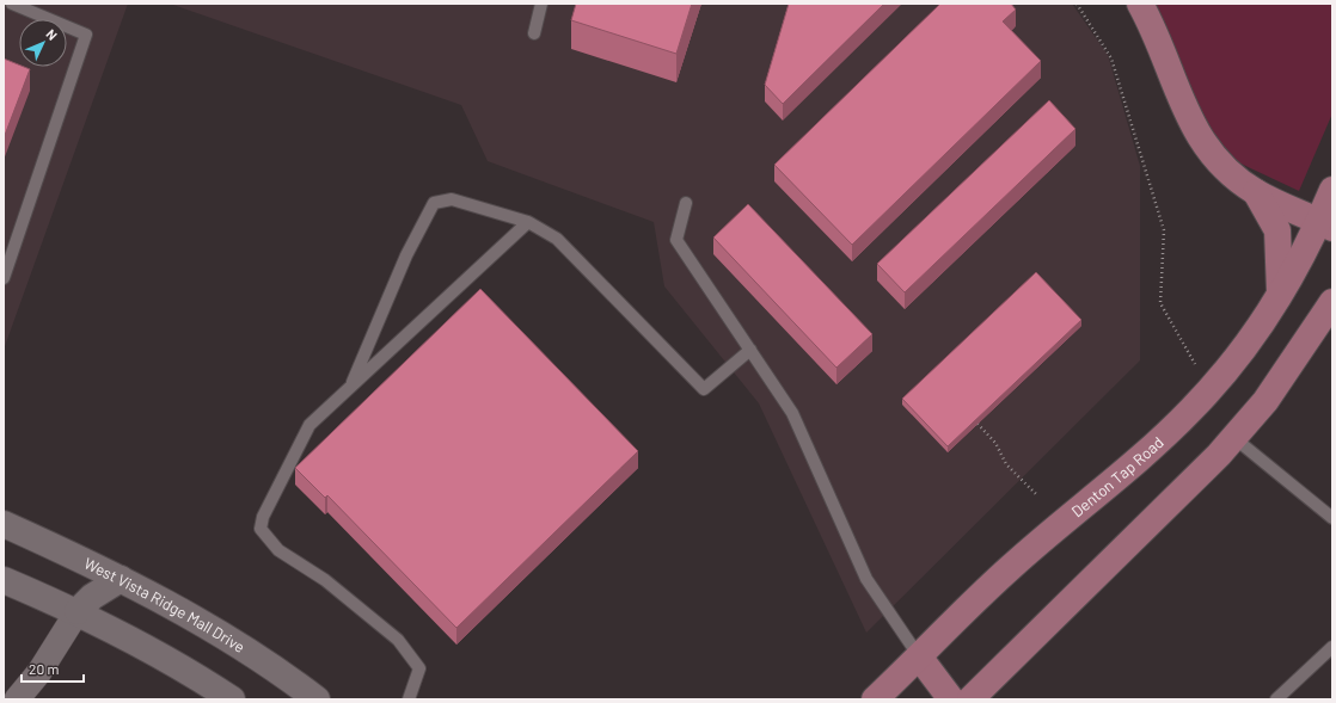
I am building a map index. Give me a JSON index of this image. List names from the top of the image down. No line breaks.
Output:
{"streets":{"main road":["Denton Tap Road","West Vista Ridge Mall Drive"]},"scale_bar":"20 m","north":"top right"}
